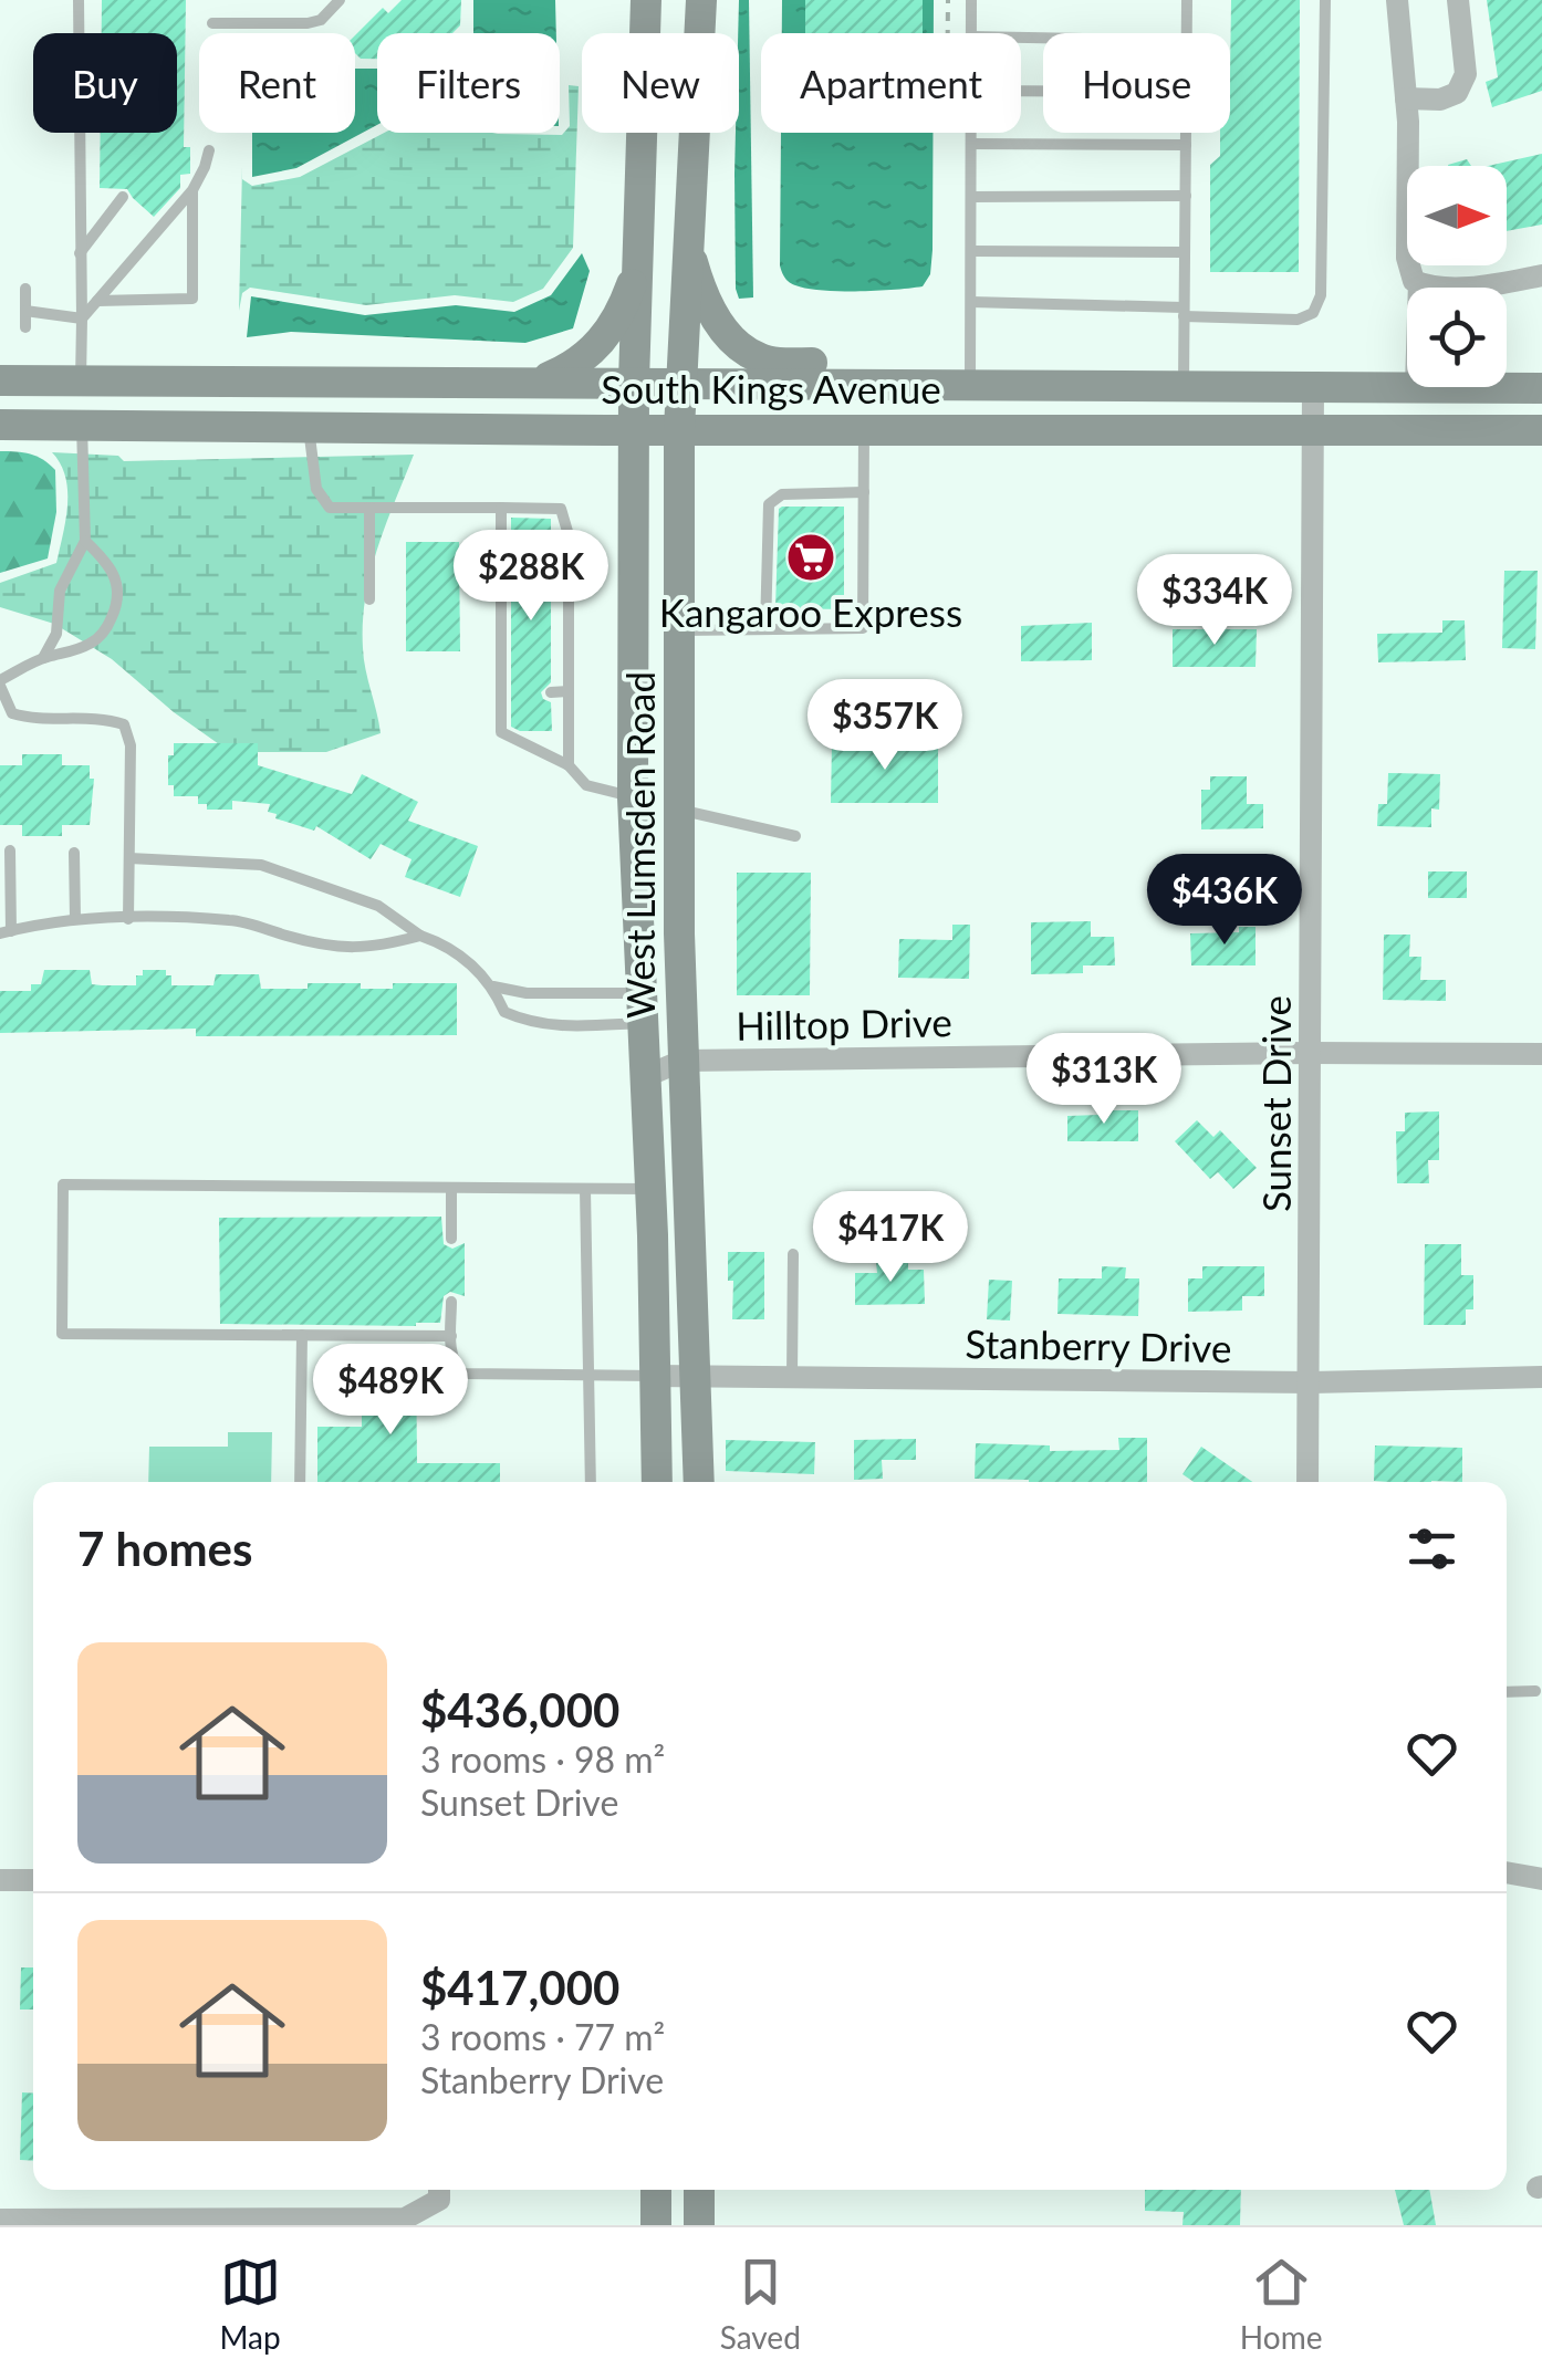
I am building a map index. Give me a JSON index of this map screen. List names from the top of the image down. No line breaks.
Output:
{"streets":{"main road":["South Kings Avenue","West Lumsden Road"],"street":["Hilltop Drive","Sunset Drive","Stanberry Drive"]},"crossings":[["South Kings Avenue","West Lumsden Road"],["South Kings Avenue","Sunset Drive"],["West Lumsden Road","Hilltop Drive"],["West Lumsden Road","Stanberry Drive"],["Hilltop Drive","Sunset Drive"],["Sunset Drive","Stanberry Drive"]],"places":{"supermarket":["Kangaroo Express"]},"north":"right","page":{"chip":["Buy","Rent","Filters","New","Apartment","House"],"price":["$288K","$334K","$357K","$436K","$313K","$417K","$489K"],"heading":"7 homes","list":[{"name":"$436,000","note":"3 rooms · 98 m² · Sunset Drive"},{"name":"$417,000","note":"3 rooms · 77 m² · Stanberry Drive"}],"tabs":["Map","Saved","Home"]}}
